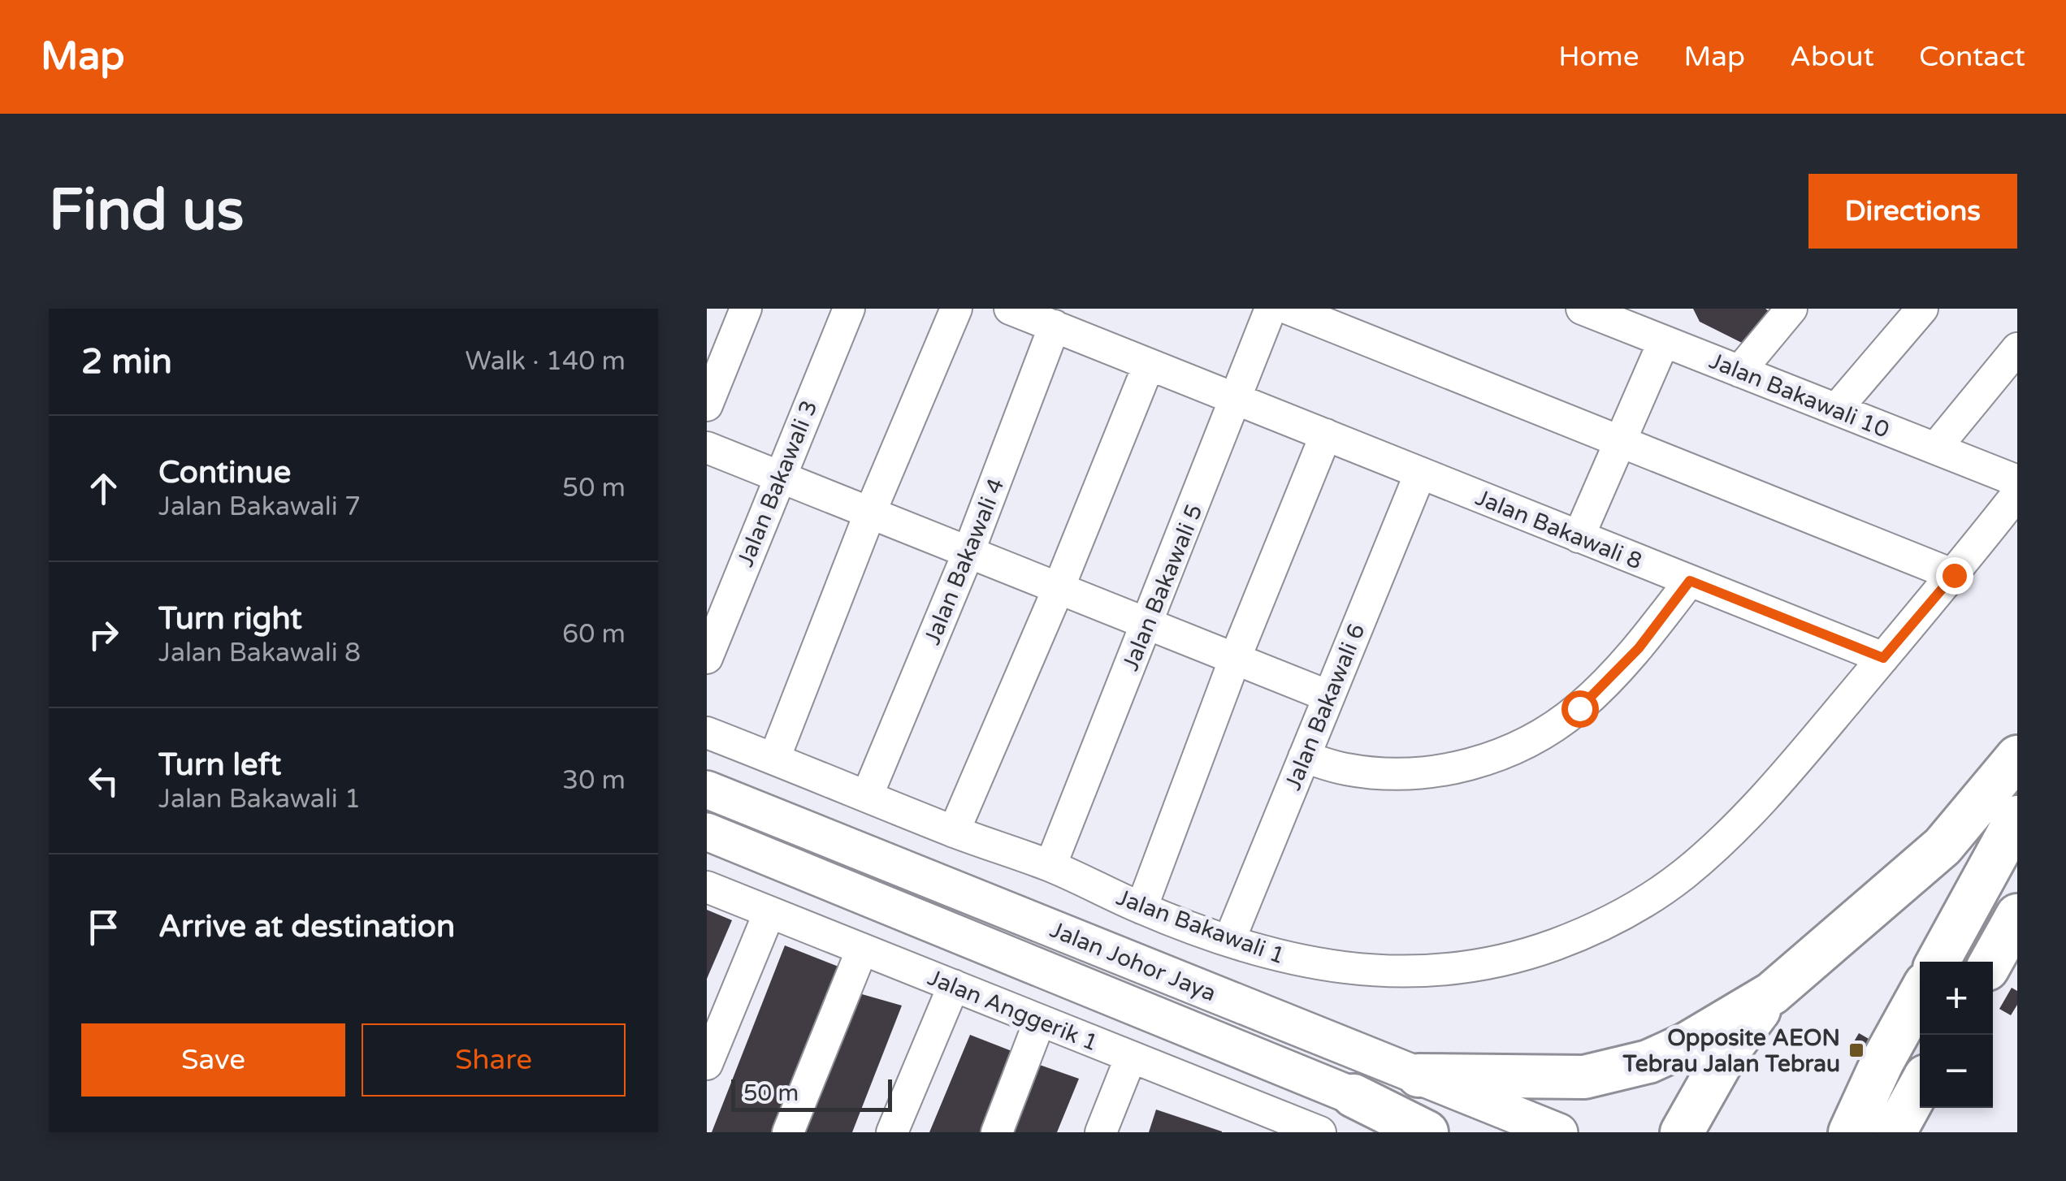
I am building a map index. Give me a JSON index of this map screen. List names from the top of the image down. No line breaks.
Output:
{"streets":{"main road":["Jalan Johor Jaya"],"street":["Jalan Bakawali 10","Jalan Bakawali 3","Jalan Bakawali 8","Jalan Bakawali 4","Jalan Bakawali 5","Jalan Bakawali 6","Jalan Bakawali 1","Jalan Anggerik 1"]},"crossings":[["Jalan Bakawali 8","Jalan Bakawali 4"],["Jalan Bakawali 8","Jalan Bakawali 5"],["Jalan Bakawali 8","Jalan Bakawali 6"],["Jalan Bakawali 8","Jalan Bakawali 1"],["Jalan Bakawali 4","Jalan Bakawali 1"],["Jalan Bakawali 5","Jalan Bakawali 1"],["Jalan Bakawali 6","Jalan Bakawali 1"]],"places":{"transit":["Opposite AEON Tebrau Jalan Tebrau"]},"scale_bar":"50 m","page":{"header":"Map","nav":["Home","Map","About","Contact"],"buttons":["Directions",["Save","Share"]],"title":"Find us","heading":["2 min","Walk · 140 m"],"list":[["Continue","Jalan Bakawali 7","50 m"],["Turn right","Jalan Bakawali 8","60 m"],["Turn left","Jalan Bakawali 1","30 m"],"Arrive at destination"],"map_buttons":["+","−"],"scale":"50 m"}}
